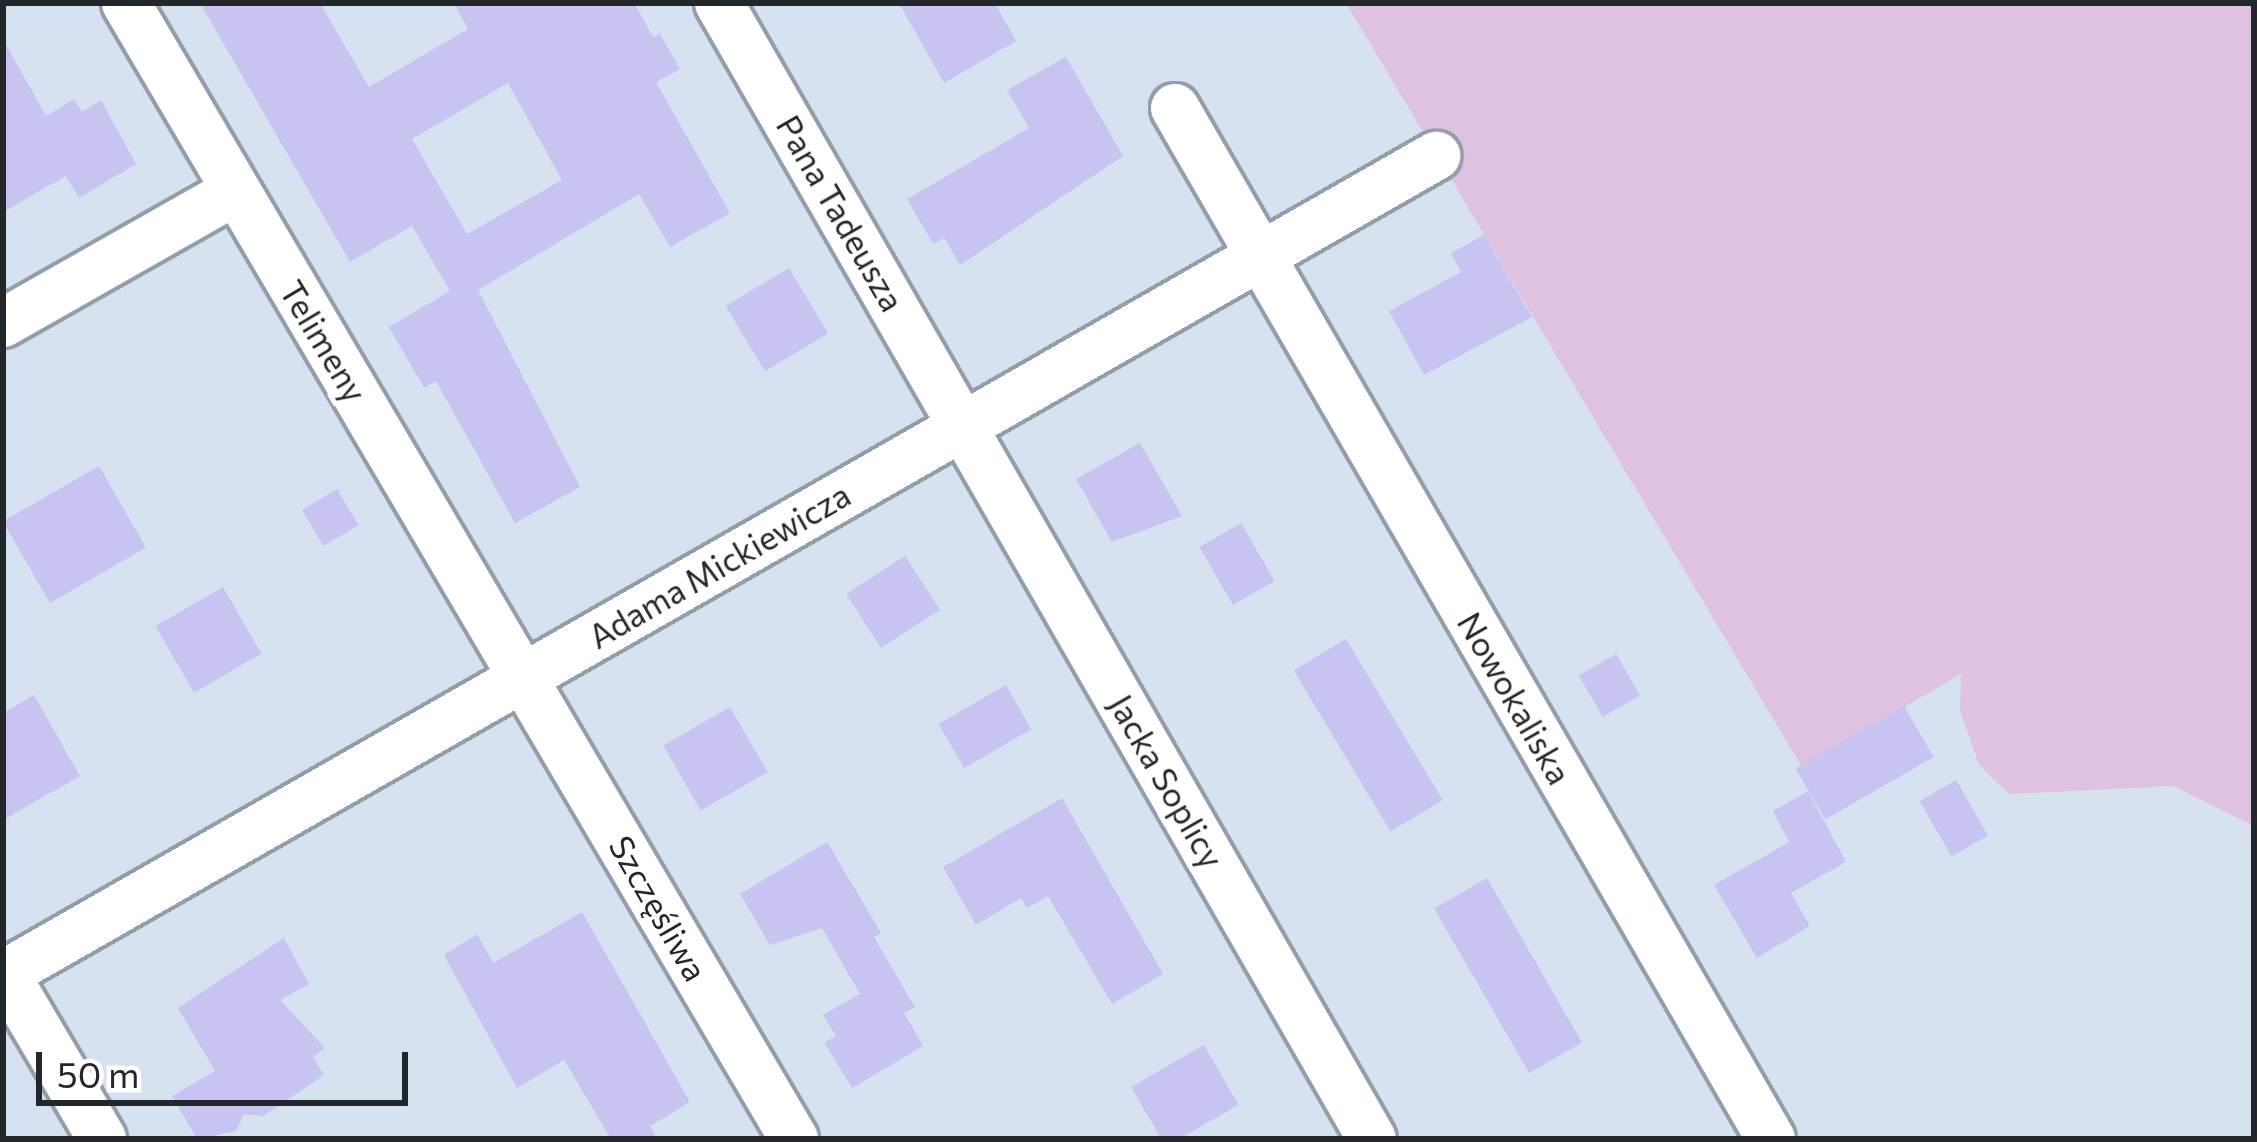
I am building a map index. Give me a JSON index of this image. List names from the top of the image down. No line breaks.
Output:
{"streets":{"street":["Pana Tadeusza","Telimeny","Adama Mickiewicza","Nowokaliska","Jacka Soplicy","Szczęśliwa"]},"crossings":[["Pana Tadeusza","Adama Mickiewicza"],["Pana Tadeusza","Jacka Soplicy"],["Telimeny","Adama Mickiewicza"],["Telimeny","Szczęśliwa"],["Adama Mickiewicza","Nowokaliska"],["Adama Mickiewicza","Jacka Soplicy"],["Adama Mickiewicza","Szczęśliwa"]],"scale_bar":"50 m"}
